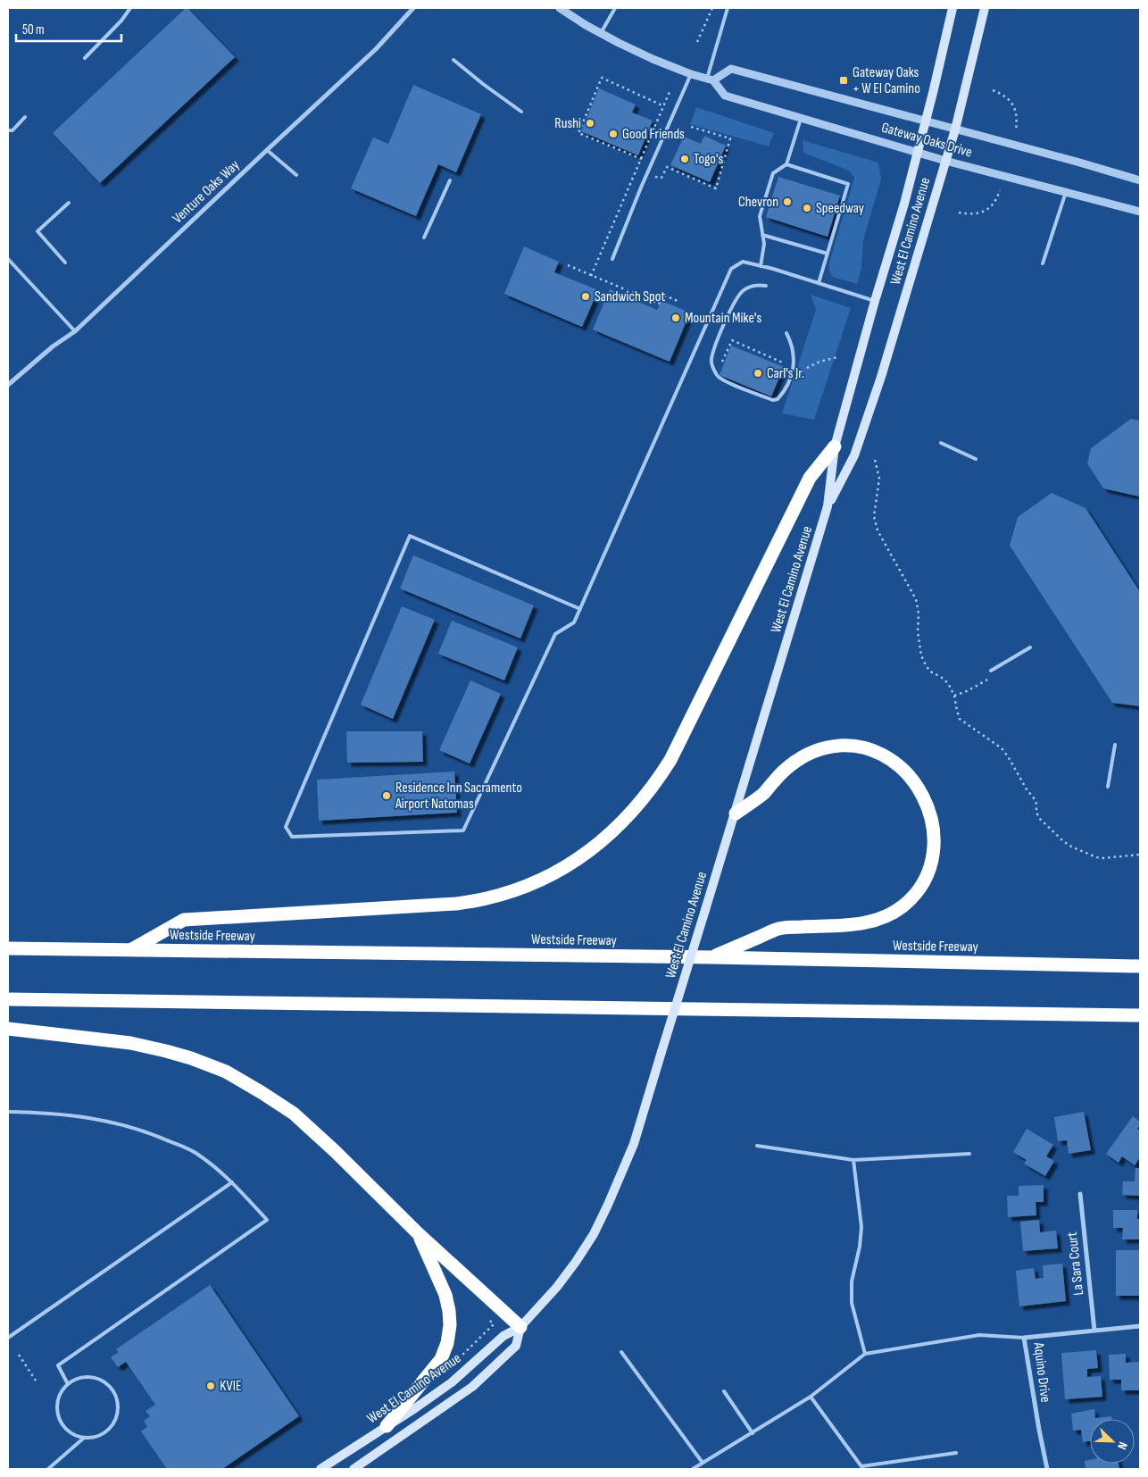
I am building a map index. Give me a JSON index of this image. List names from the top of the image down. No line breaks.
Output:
{"streets":{"highway":["Westside Freeway"],"main road":["West El Camino Avenue"],"street":["Gateway Oaks Drive","Venture Oaks Way","La Sara Court","Aquino Drive"]},"crossings":[["Gateway Oaks Drive","West El Camino Avenue"],["La Sara Court","Aquino Drive"]],"places":{"transit":["Gateway Oaks + W El Camino"],"other":["Rushi","Good Friends","Togo's","Chevron","Speedway","Sandwich Spot","Mountain Mike's","Carl's Jr.","Residence Inn Sacramento Airport Natomas","KVIE"]},"scale_bar":"50 m","north":"bottom right"}
